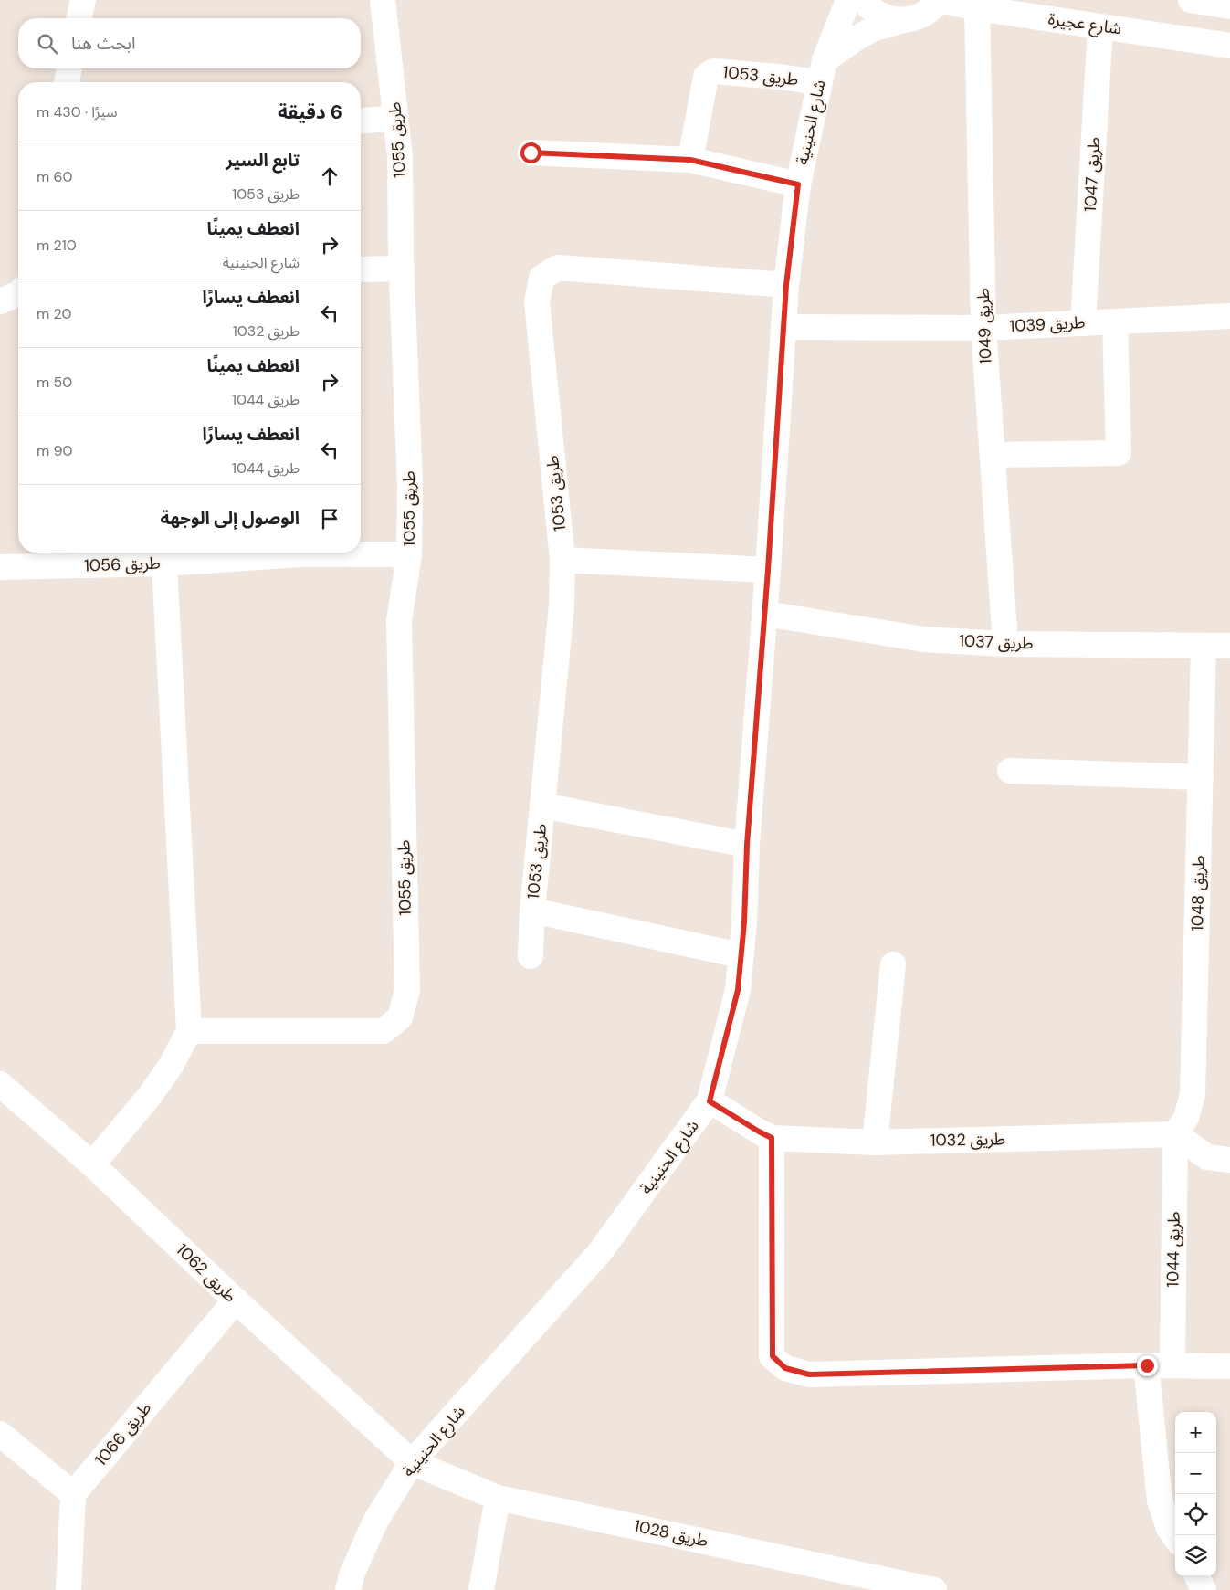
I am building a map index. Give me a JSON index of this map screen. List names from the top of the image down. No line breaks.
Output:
{"streets":{"street":["شارع عجيرة","طريق 1053","شارع الحنينية","طريق 1055","طريق 1047","طريق 1039","طريق 1049","طريق 1056","طريق 1037","طريق 1048","طريق 1032","طريق 1044","طريق 1062","طريق 1066","طريق 1028"]},"crossings":[["شارع عجيرة","شارع الحنينية"],["شارع عجيرة","طريق 1047"],["شارع عجيرة","طريق 1049"],["طريق 1053","شارع الحنينية"],["شارع الحنينية","طريق 1039"],["شارع الحنينية","طريق 1037"],["شارع الحنينية","طريق 1032"],["شارع الحنينية","طريق 1062"],["شارع الحنينية","طريق 1028"],["طريق 1055","طريق 1056"],["طريق 1047","طريق 1039"],["طريق 1039","طريق 1049"],["طريق 1049","طريق 1037"],["طريق 1037","طريق 1048"],["طريق 1048","طريق 1032"],["طريق 1048","طريق 1044"],["طريق 1032","طريق 1044"],["طريق 1062","طريق 1066"],["طريق 1062","طريق 1028"]],"page":{"search":"ابحث هنا","heading":["6 دقيقة","سيرًا · 430 m"],"list":[["تابع السير","طريق 1053","60 m"],["انعطف يمينًا","شارع الحنينية","210 m"],["انعطف يسارًا","طريق 1032","20 m"],["انعطف يمينًا","طريق 1044","50 m"],["انعطف يسارًا","طريق 1044","90 m"],"الوصول إلى الوجهة"],"map_buttons":["+","−"]}}
